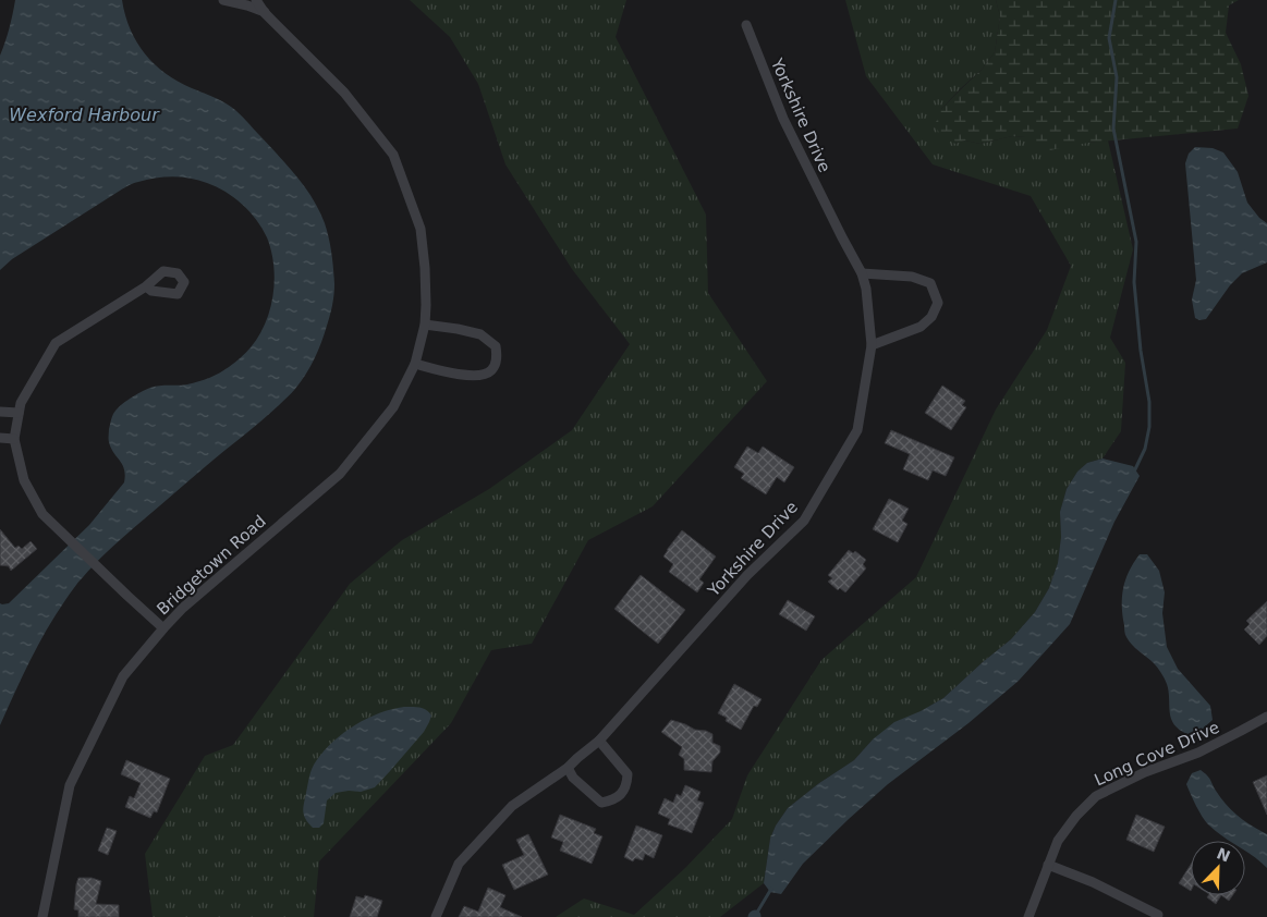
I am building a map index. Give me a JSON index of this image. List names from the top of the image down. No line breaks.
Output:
{"streets":{"street":["Yorkshire Drive","Bridgetown Road","Long Cove Drive"]},"water":["Wexford Harbour"],"north":"top right"}
